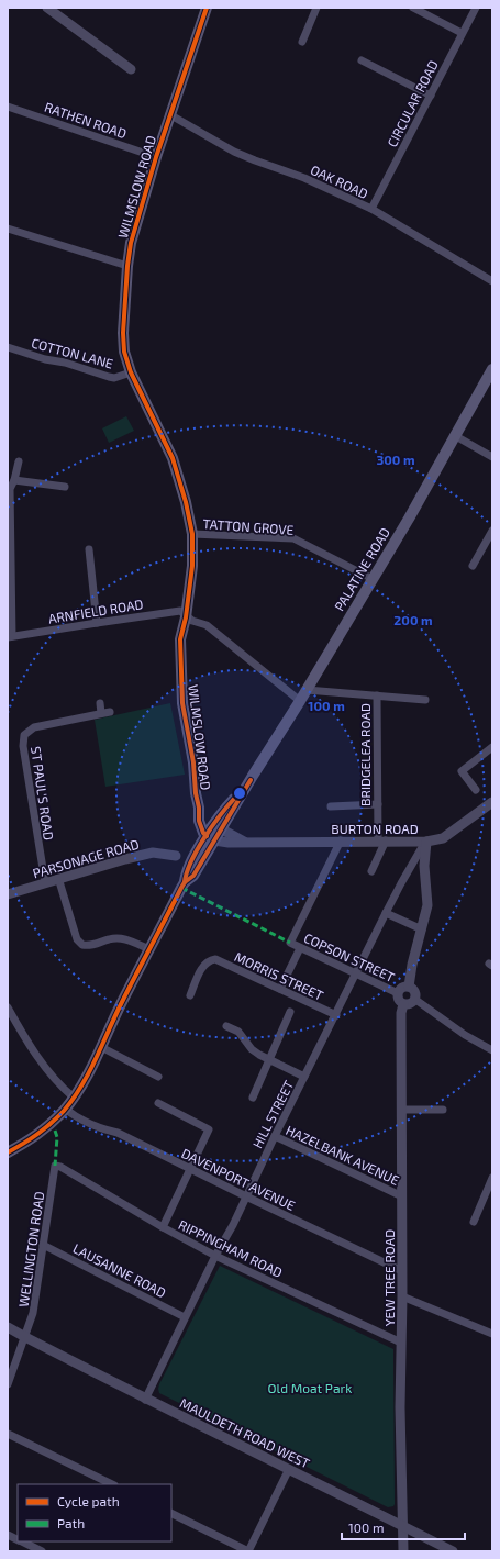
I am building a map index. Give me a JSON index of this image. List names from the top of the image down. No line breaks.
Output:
{"streets":{"main road":["WILMSLOW ROAD","PALATINE ROAD"],"street":["CIRCULAR ROAD","RATHEN ROAD","OAK ROAD","COTTON LANE","TATTON GROVE","ARNFIELD ROAD","BRIDGELEA ROAD","ST PAUL'S ROAD","BURTON ROAD","PARSONAGE ROAD","COPSON STREET","MORRIS STREET","HILL STREET","HAZELBANK AVENUE","DAVENPORT AVENUE","RIPPINGHAM ROAD","WELLINGTON ROAD","LAUSANNE ROAD","YEW TREE ROAD","MAULDETH ROAD WEST"]},"crossings":[["CIRCULAR ROAD","OAK ROAD"],["RATHEN ROAD","WILMSLOW ROAD"],["OAK ROAD","WILMSLOW ROAD"],["WILMSLOW ROAD","COTTON LANE"],["WILMSLOW ROAD","TATTON GROVE"],["WILMSLOW ROAD","PALATINE ROAD"],["WILMSLOW ROAD","ARNFIELD ROAD"],["WILMSLOW ROAD","BURTON ROAD"],["TATTON GROVE","PALATINE ROAD"],["PALATINE ROAD","BURTON ROAD"],["BRIDGELEA ROAD","BURTON ROAD"],["ST PAUL'S ROAD","PARSONAGE ROAD"],["BURTON ROAD","COPSON STREET"],["BURTON ROAD","HILL STREET"],["COPSON STREET","HILL STREET"],["COPSON STREET","YEW TREE ROAD"],["MORRIS STREET","HILL STREET"],["HILL STREET","HAZELBANK AVENUE"],["HILL STREET","DAVENPORT AVENUE"],["HILL STREET","RIPPINGHAM ROAD"],["HILL STREET","LAUSANNE ROAD"],["HILL STREET","MAULDETH ROAD WEST"],["HAZELBANK AVENUE","YEW TREE ROAD"],["DAVENPORT AVENUE","YEW TREE ROAD"],["RIPPINGHAM ROAD","WELLINGTON ROAD"],["RIPPINGHAM ROAD","YEW TREE ROAD"],["WELLINGTON ROAD","LAUSANNE ROAD"],["WELLINGTON ROAD","MAULDETH ROAD WEST"],["YEW TREE ROAD","MAULDETH ROAD WEST"]],"parks":["Old Moat Park"],"legend":["Cycle path","Path"],"scale_bar":"100 m","rings":["300 m","200 m","100 m"]}
